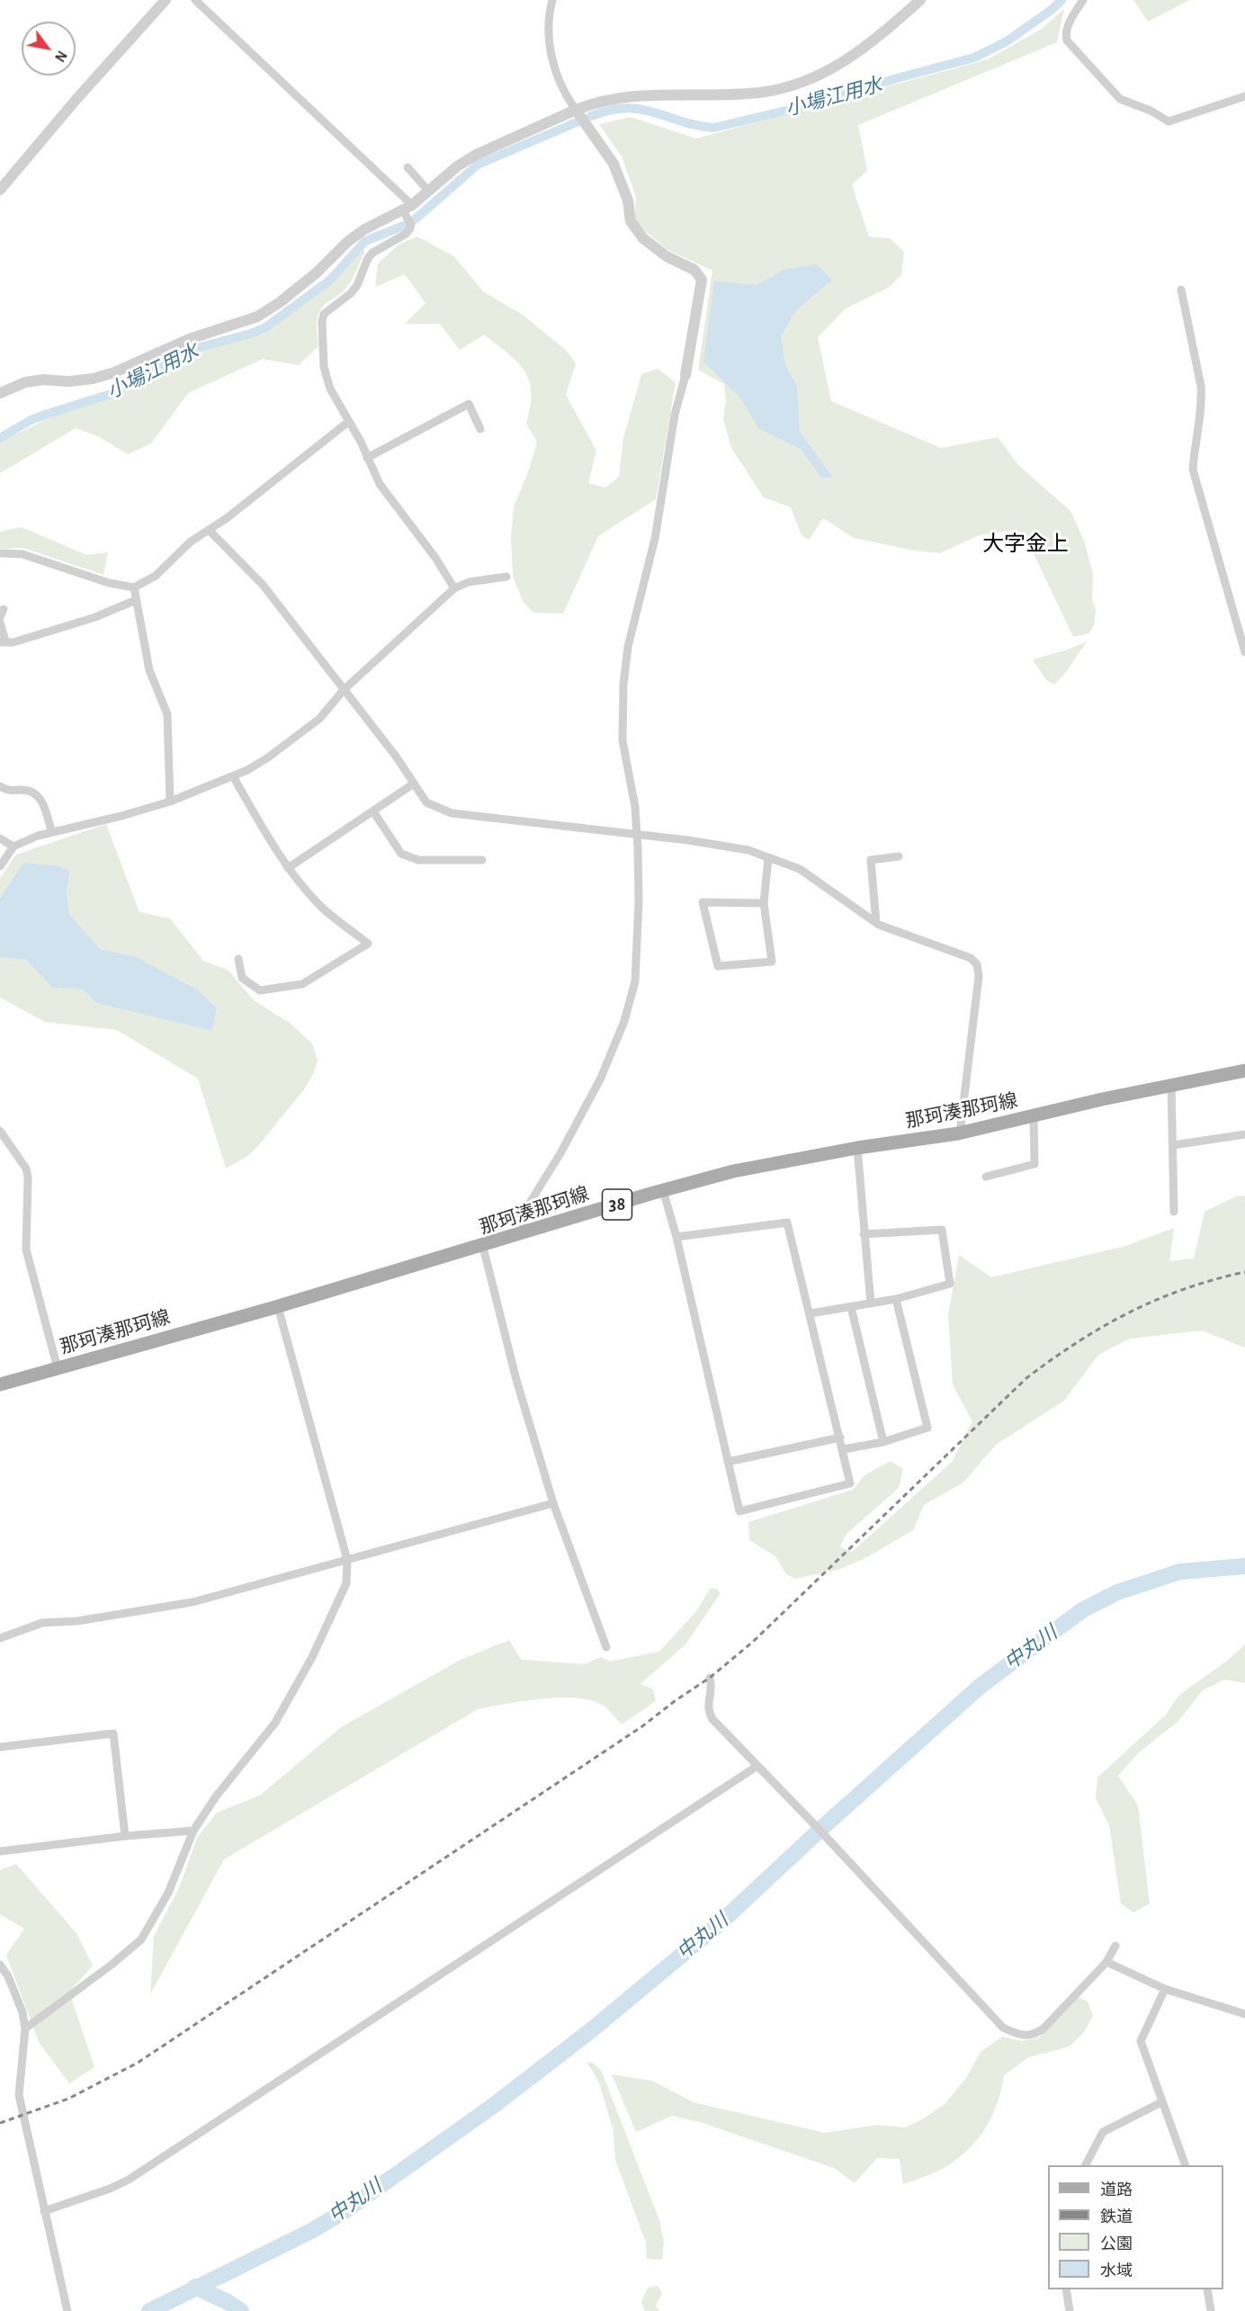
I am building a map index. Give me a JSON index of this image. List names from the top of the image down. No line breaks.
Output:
{"streets":{"main road":["那珂湊那珂線","38"]},"districts":["大字金上"],"water":["小場江用水","中丸川"],"legend":["道路","鉄道","公園","水域"],"north":"bottom right"}
